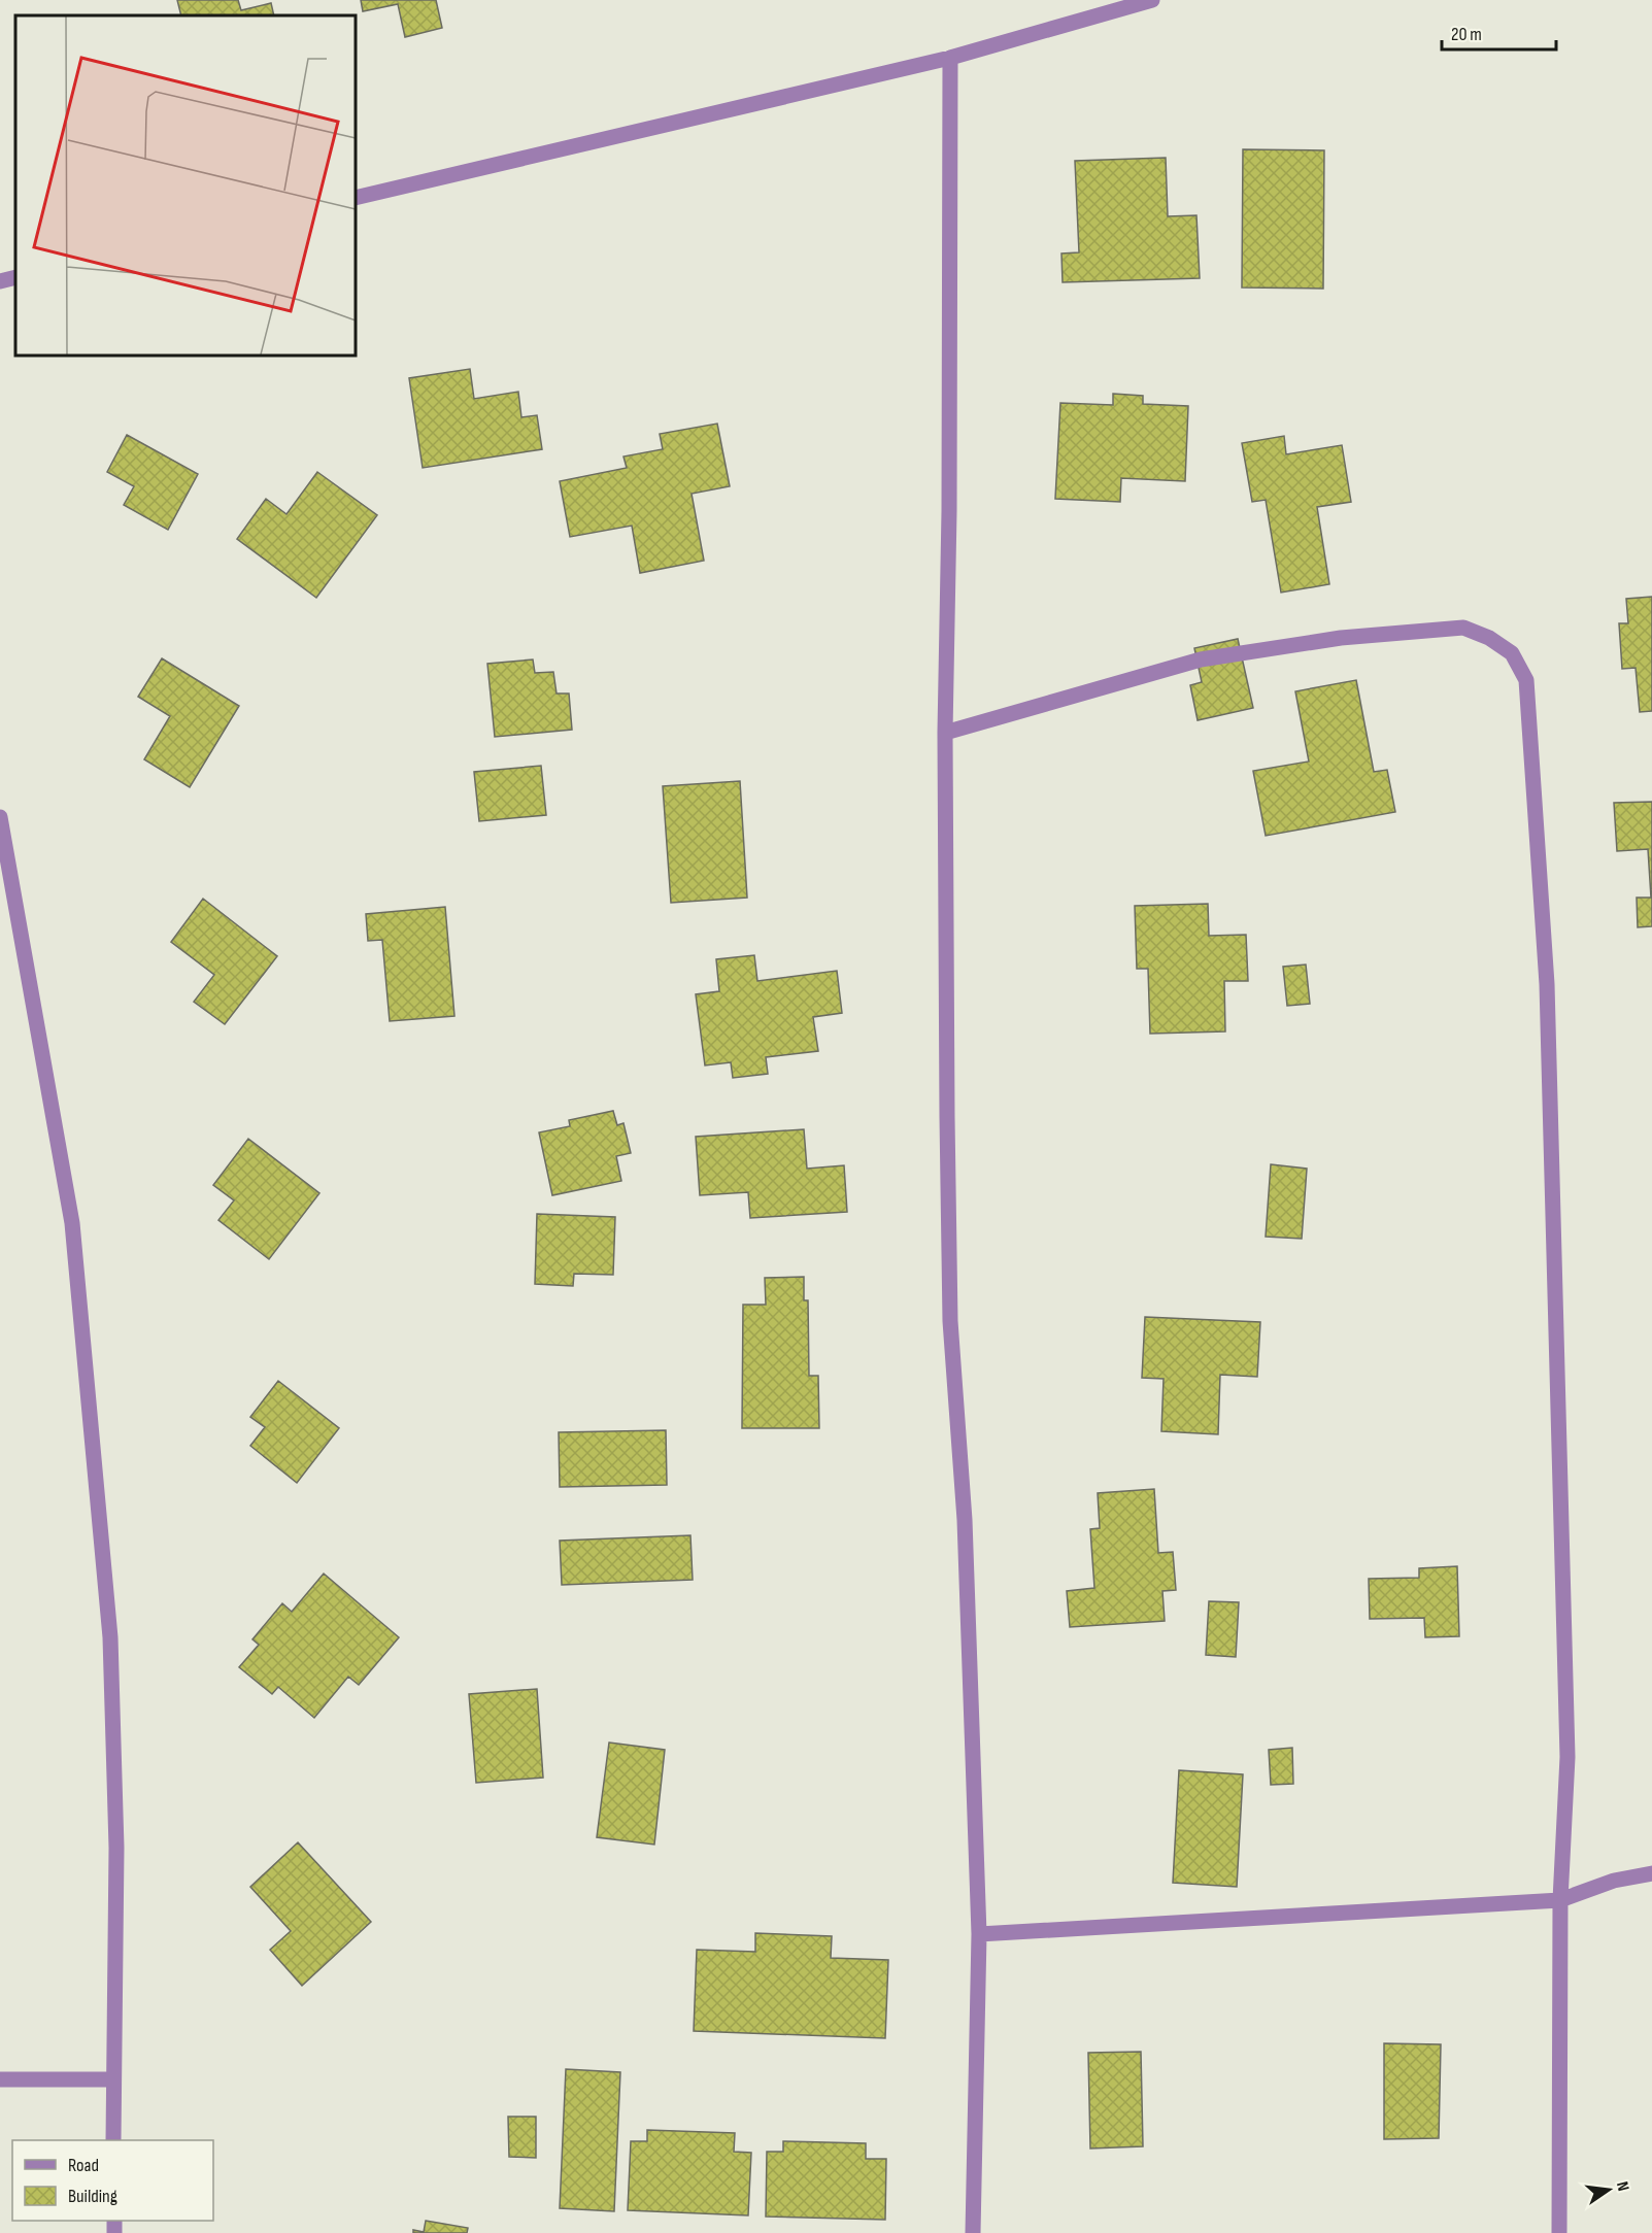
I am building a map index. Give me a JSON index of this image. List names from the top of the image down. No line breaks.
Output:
{"legend":["Road","Building"],"scale_bar":"20 m","north":"right"}
